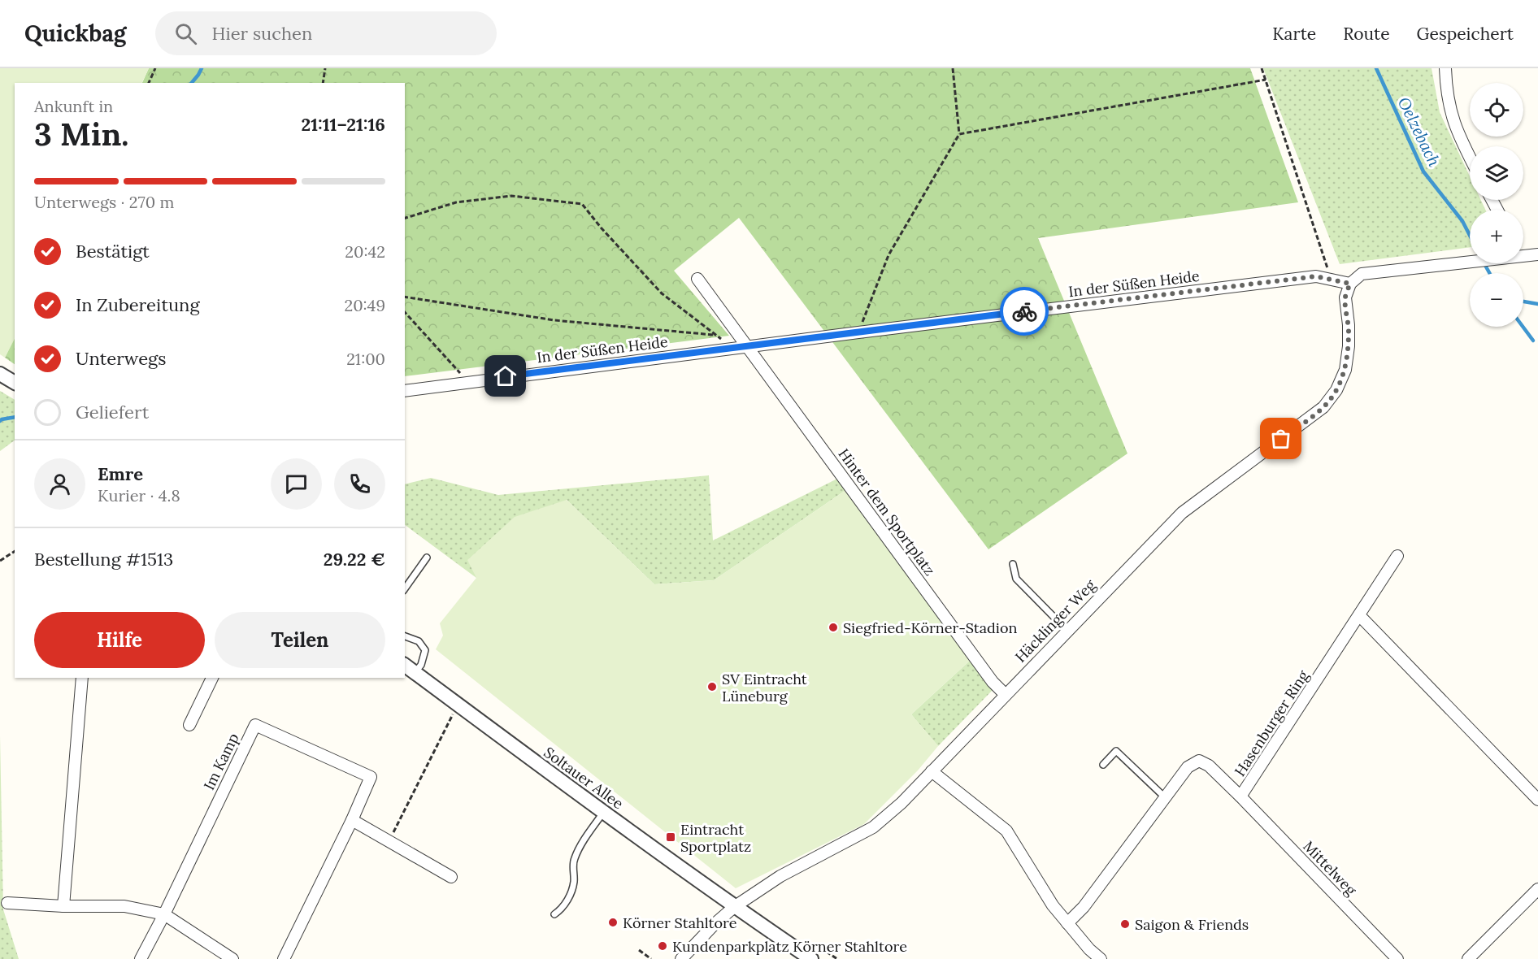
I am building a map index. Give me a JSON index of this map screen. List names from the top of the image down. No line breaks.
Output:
{"streets":{"street":["In der Süßen Heide","Hinter dem Sportplatz","Häcklinger Weg","Hasenburger Ring","Im Kamp","Soltauer Allee","Mittelweg"]},"crossings":[["In der Süßen Heide","Hinter dem Sportplatz"],["In der Süßen Heide","Häcklinger Weg"],["Hinter dem Sportplatz","Häcklinger Weg"],["Häcklinger Weg","Soltauer Allee"],["Hasenburger Ring","Mittelweg"]],"water":["Oelzebach"],"places":{"other":["Siegfried-Körner-Stadion","SV Eintracht Lüneburg","Körner Stahltore","Saigon & Friends","Kundenparkplatz Körner Stahltore"],"transit":["Eintracht Sportplatz"]},"page":{"header":"Quickbag","search":"Hier suchen","nav":["Karte","Route","Gespeichert"],"map_buttons":["+","−"],"heading":["3 Min.","Ankunft in","21:11–21:16"],"panel":["Emre","Kurier · 4.8","Bestellung #1513","29.22 €"],"bar":"Unterwegs · 270 m","list":[["Bestätigt","20:42"],["In Zubereitung","20:49"],["Unterwegs","21:00"],"Geliefert"],"buttons":["Hilfe","Teilen"]}}
